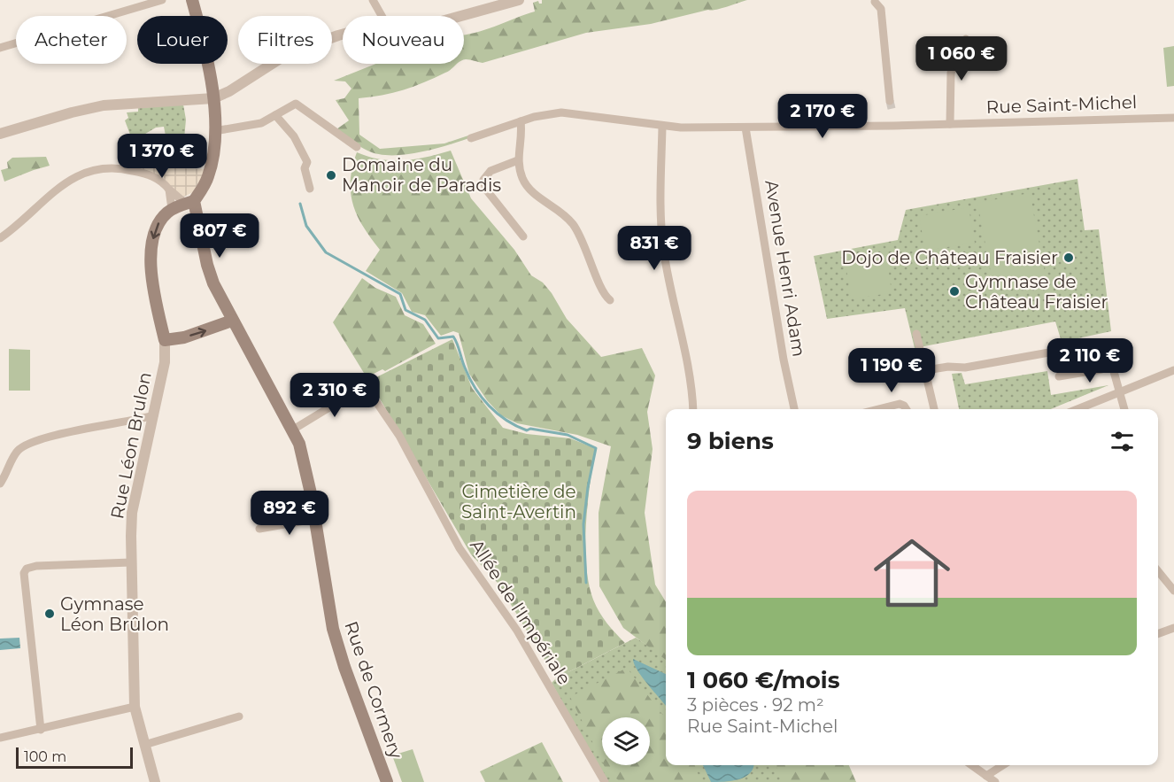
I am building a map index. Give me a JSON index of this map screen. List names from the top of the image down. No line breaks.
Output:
{"streets":{"main road":["Rue Léon Brulon","Rue de Cormery"],"street":["Rue Saint-Michel","Avenue Henri Adam","Allée de l'Impériale"]},"crossings":[["Rue Saint-Michel","Avenue Henri Adam"],["Allée de l'Impériale","Rue de Cormery"]],"parks":["Cimetière de Saint-Avertin"],"places":["Domaine du Manoir de Paradis","Dojo de Château Fraisier","Gymnase de Château Fraisier","Gymnase Léon Brûlon"],"scale_bar":"100 m","page":{"chip":["Acheter","Louer","Filtres","Nouveau"],"price":["1 060 €","2 170 €","1 370 €","807 €","831 €","2 110 €","1 190 €","2 310 €","892 €"],"heading":"9 biens","list":[{"name":"1 060 €/mois","note":"3 pièces · 92 m² · Rue Saint-Michel"}],"scale":"100 m"}}
